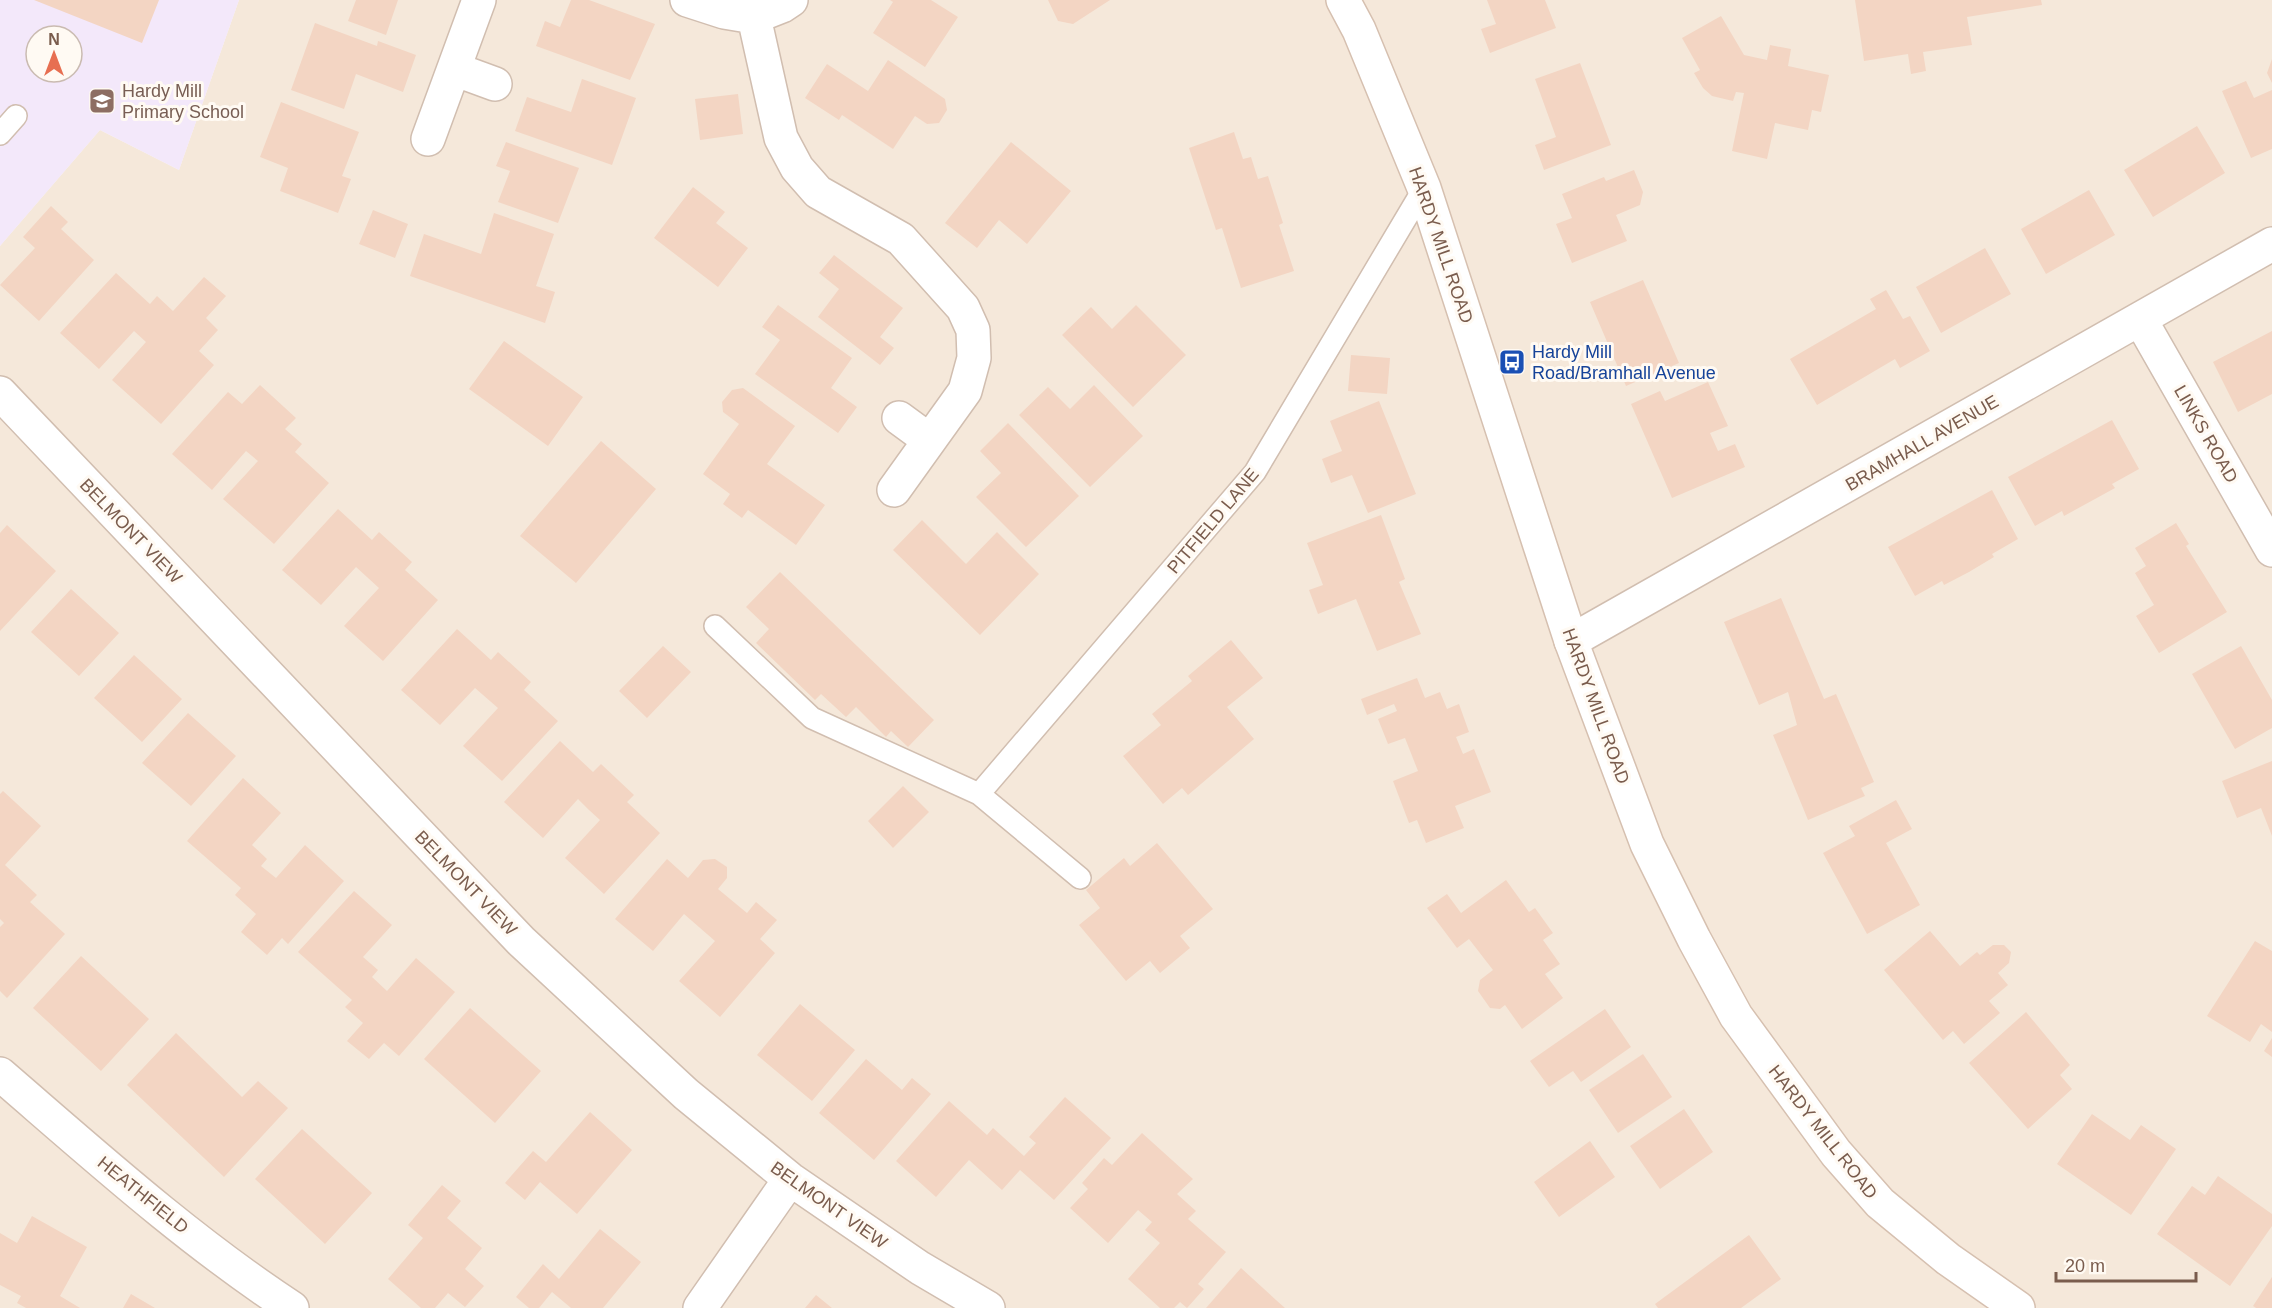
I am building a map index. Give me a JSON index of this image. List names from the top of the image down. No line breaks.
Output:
{"streets":{"street":["HARDY MILL ROAD","LINKS ROAD","BRAMHALL AVENUE","BELMONT VIEW","HEATHFIELD"],"lane":["PITFIELD LANE"]},"crossings":[["HARDY MILL ROAD","BRAMHALL AVENUE"],["HARDY MILL ROAD","PITFIELD LANE"],["LINKS ROAD","BRAMHALL AVENUE"]],"places":{"school or university":["Hardy Mill Primary School"],"bus stop":["Hardy Mill Road/Bramhall Avenue"]},"scale_bar":"20 m","north":"top"}
